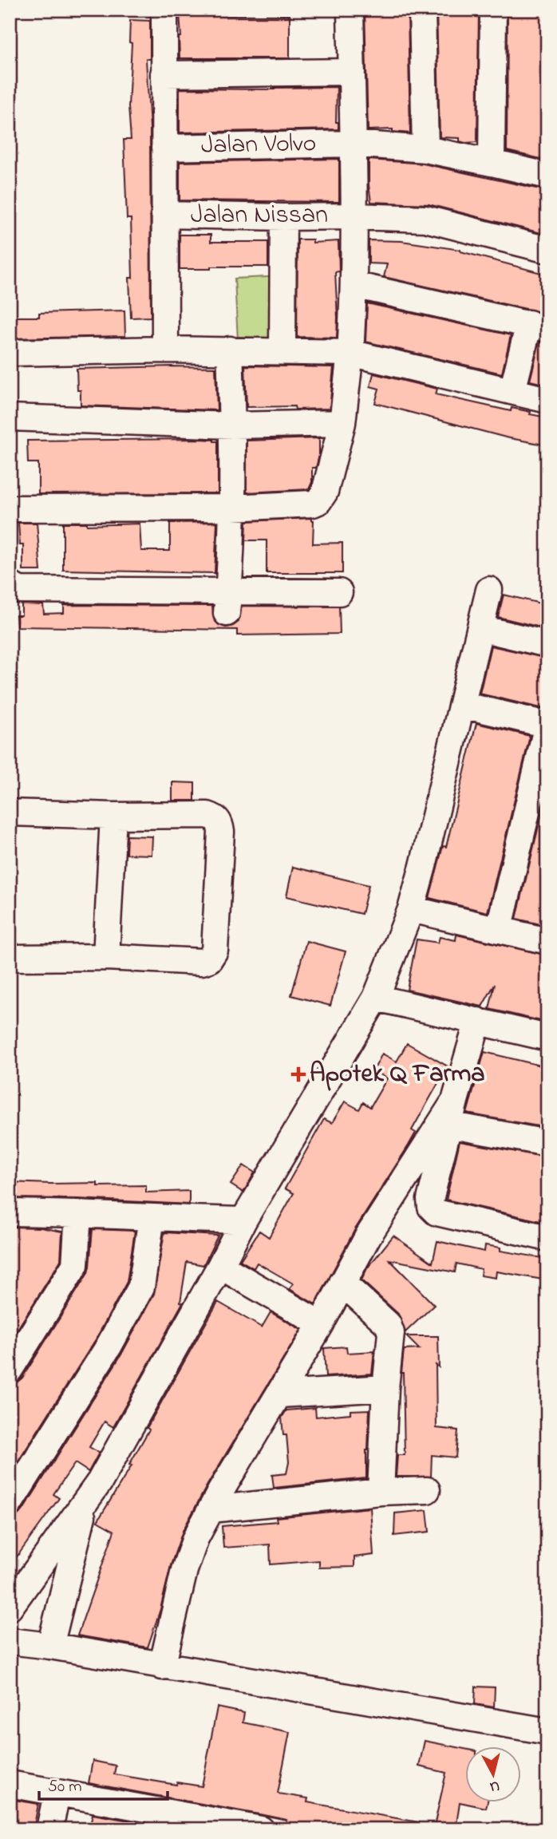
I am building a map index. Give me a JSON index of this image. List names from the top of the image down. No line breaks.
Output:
{"streets":{"street":["Jalan Volvo","Jalan Nissan"]},"places":{"health":["Apotek Q Farma"]},"scale_bar":"50 m","north":"bottom"}
